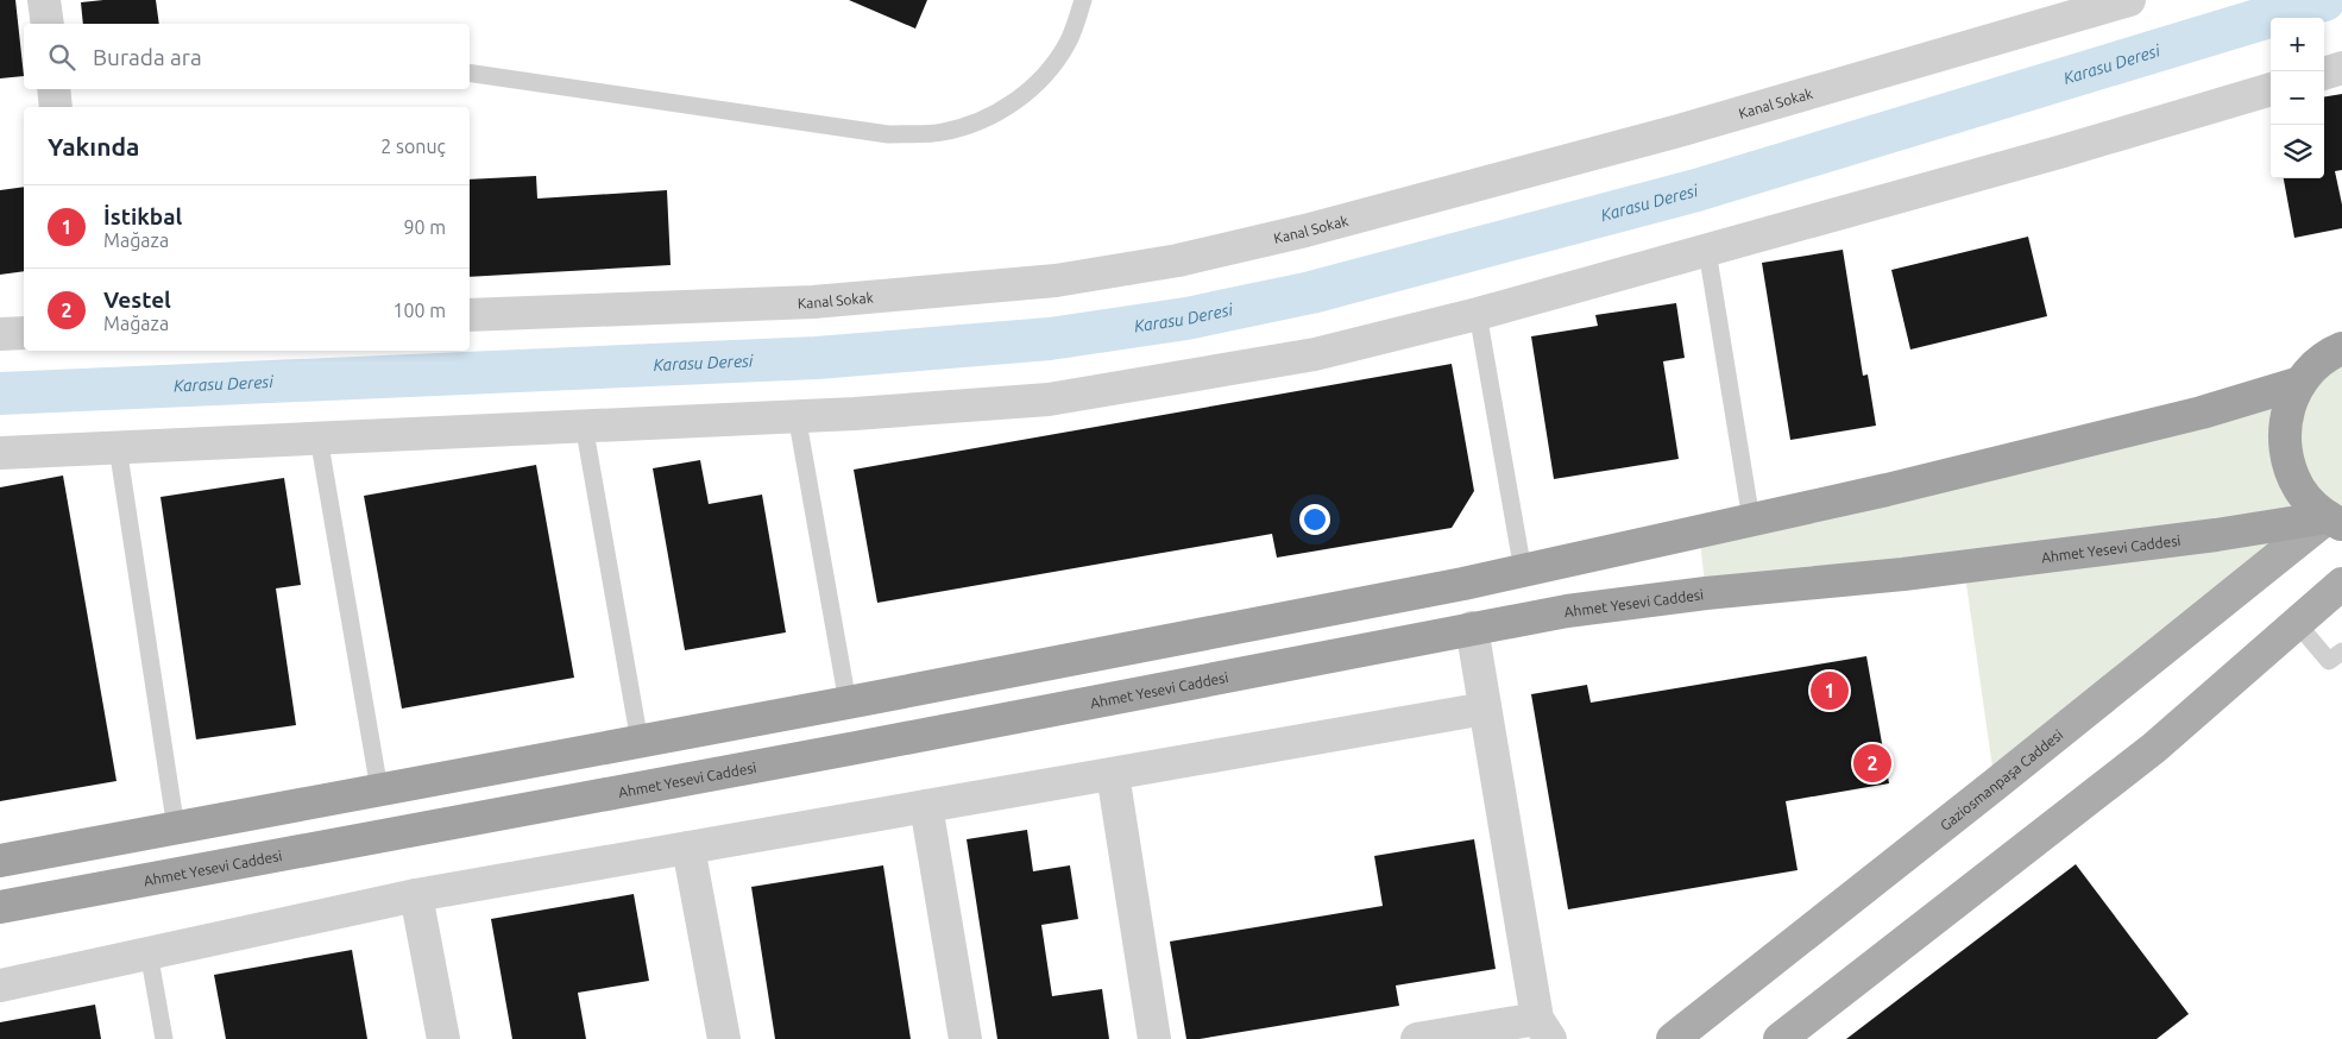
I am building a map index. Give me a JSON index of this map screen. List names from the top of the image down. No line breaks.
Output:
{"streets":{"highway":["Ahmet Yesevi Caddesi"],"main road":["Gaziosmanpaşa Caddesi"],"street":["Kanal Sokak"]},"crossings":[["Ahmet Yesevi Caddesi","Gaziosmanpaşa Caddesi"]],"water":["Karasu Deresi"],"page":{"map_buttons":["+","−"],"search":"Burada ara","heading":["Yakında","2 sonuç"],"list":[{"mark":"1","name":"İstikbal","note":"Mağaza","value":"90 m"},{"mark":"2","name":"Vestel","note":"Mağaza","value":"100 m"}],"pins":["1","2"]}}
